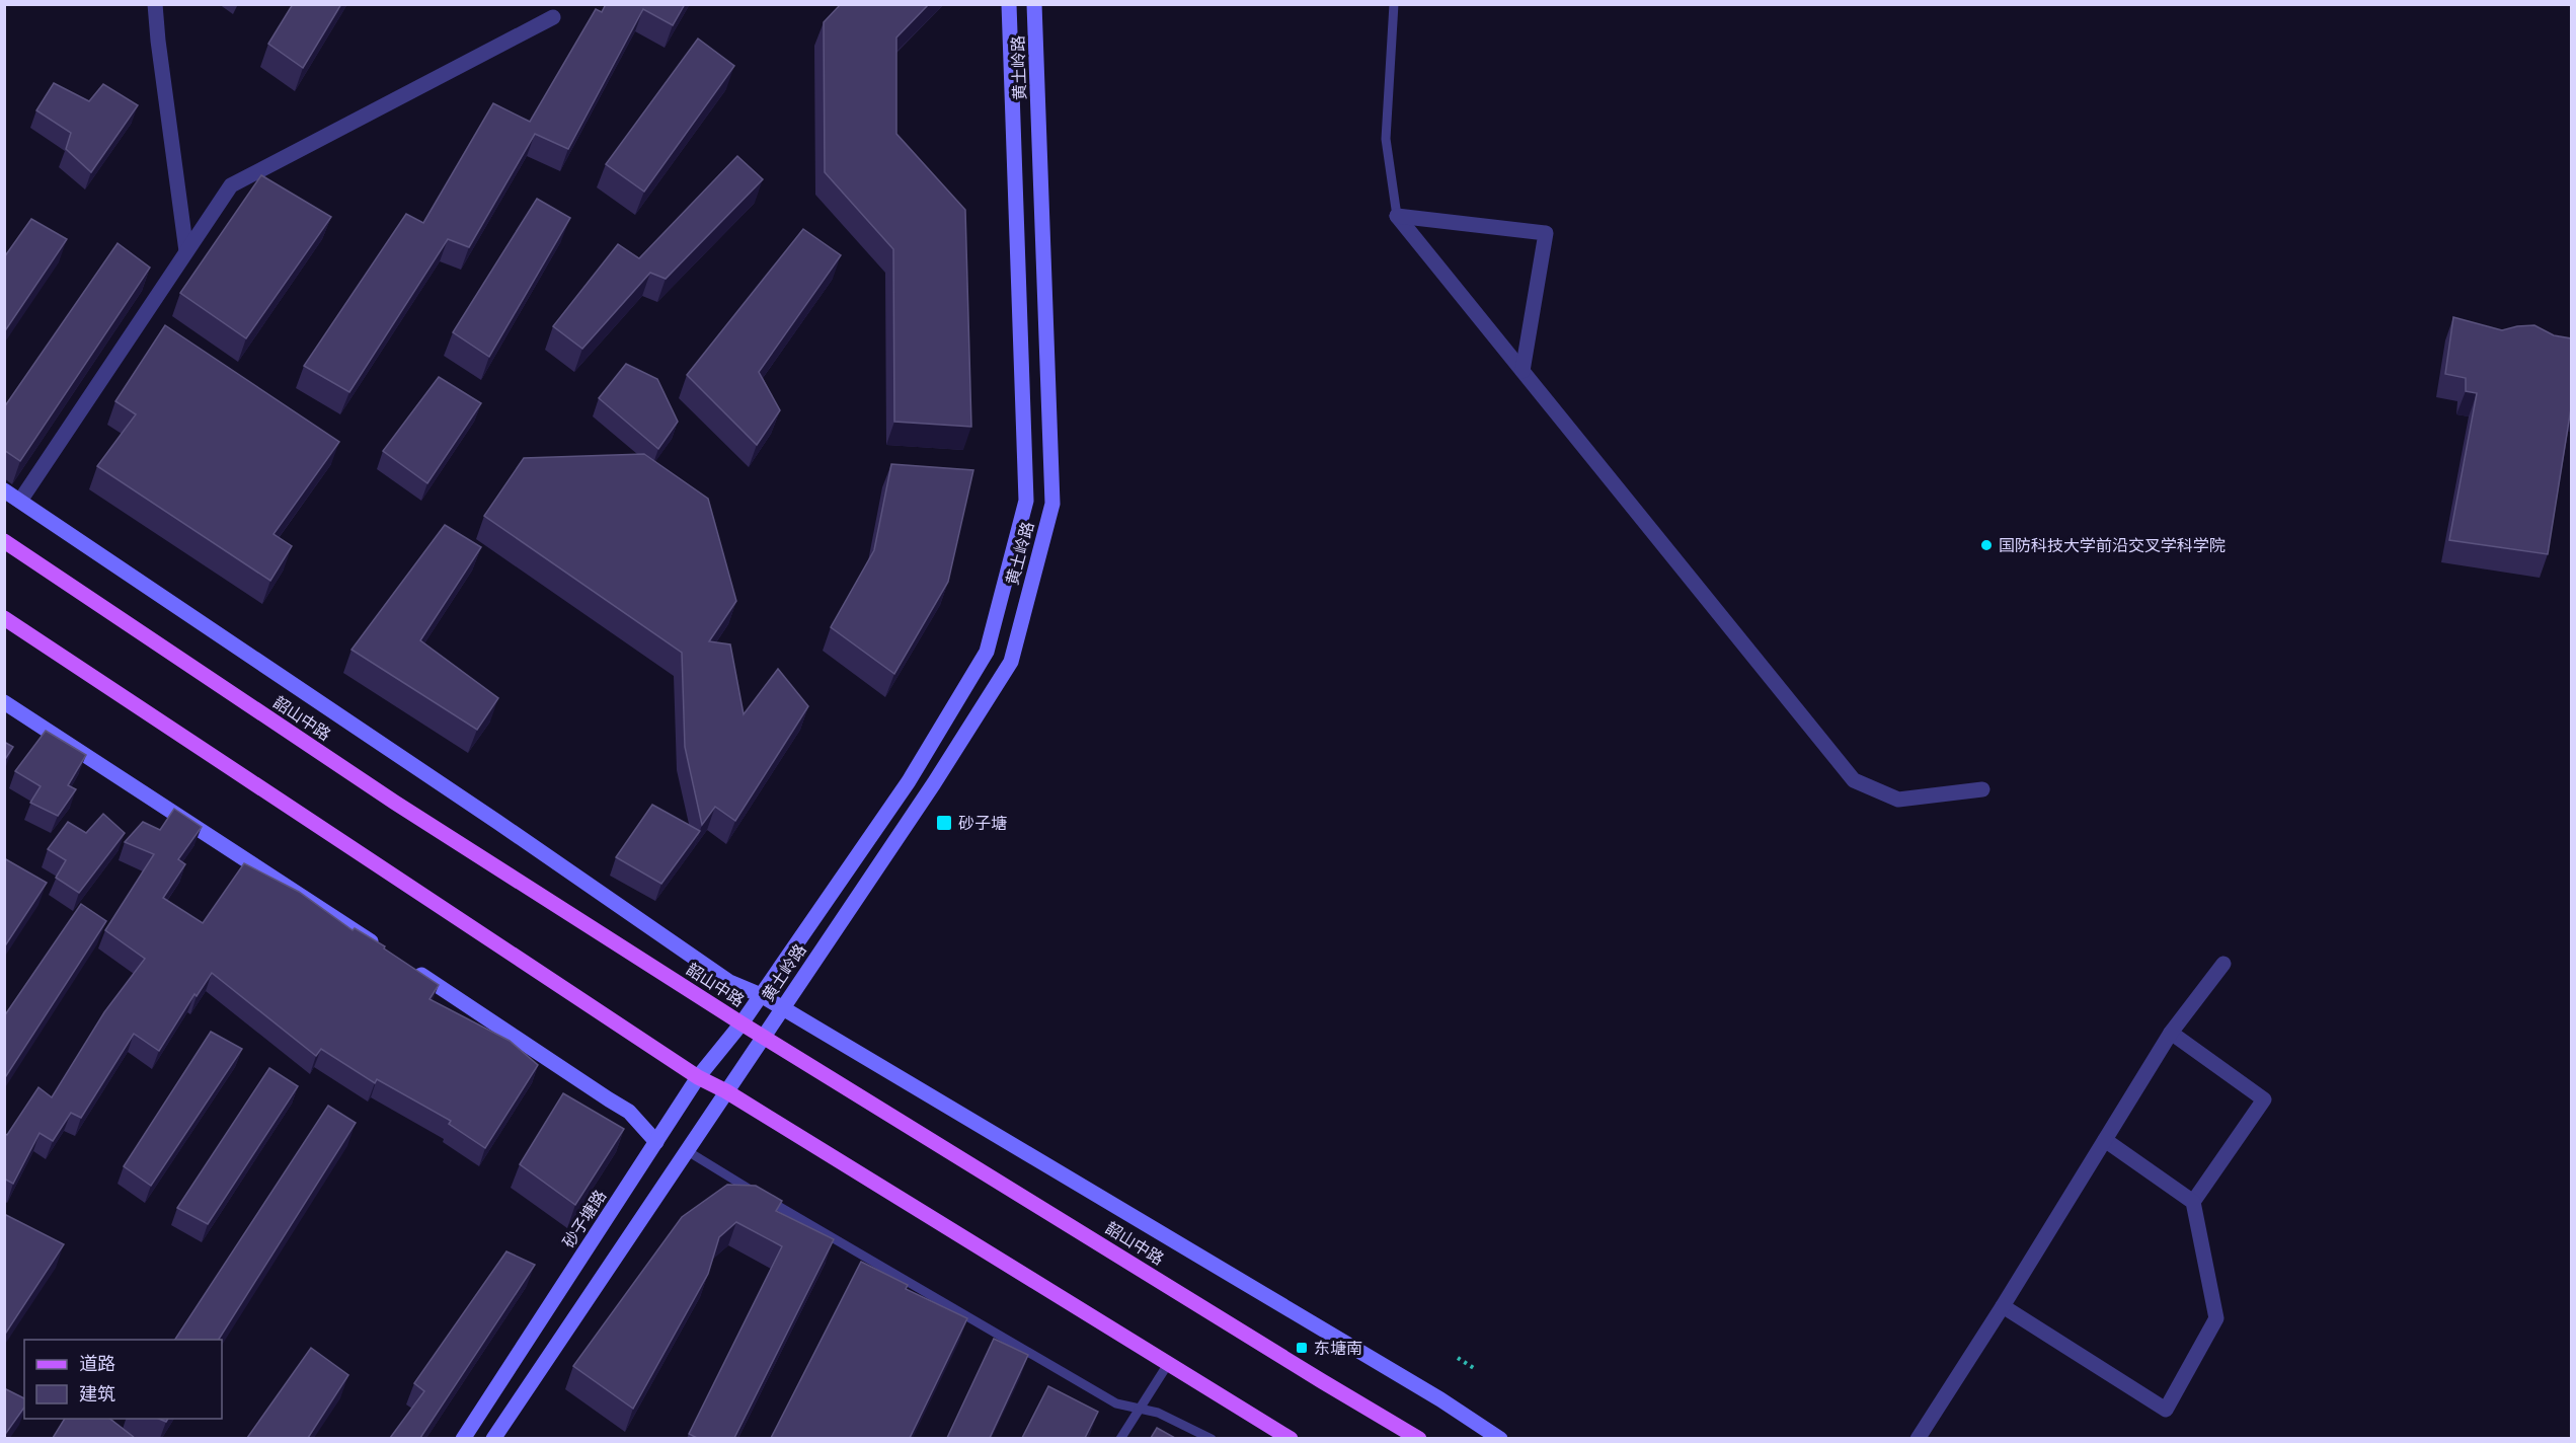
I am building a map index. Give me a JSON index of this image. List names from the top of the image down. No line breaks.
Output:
{"streets":{"main road":["韶山中路"],"street":["黄土岭路","砂子塘路"]},"crossings":[["黄土岭路","韶山中路"],["黄土岭路","砂子塘路"],["韶山中路","砂子塘路"]],"places":{"other":["国防科技大学前沿交叉学科学院"],"transit":["砂子塘","东塘南"]},"legend":["道路","建筑"]}
